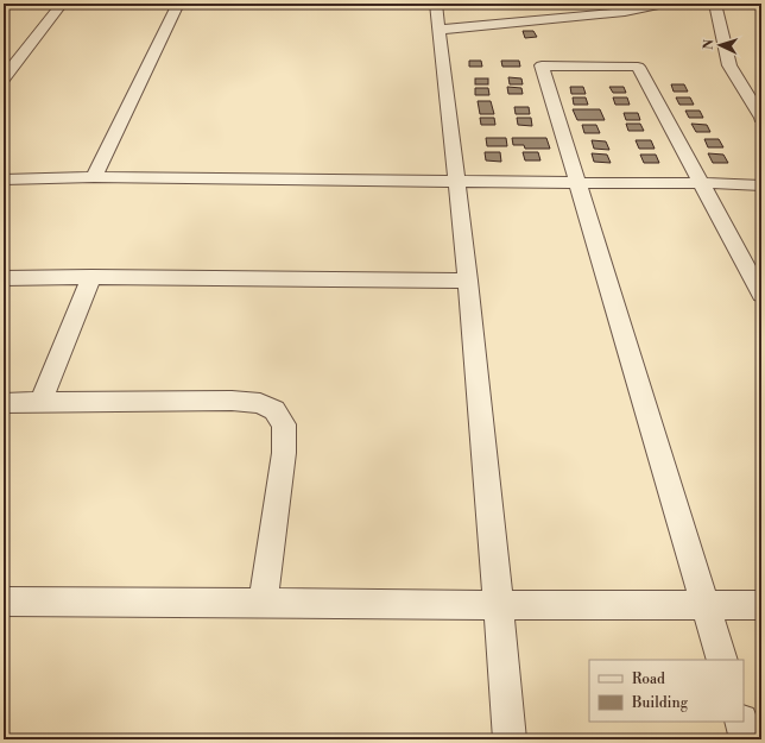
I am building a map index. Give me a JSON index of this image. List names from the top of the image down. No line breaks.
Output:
{"legend":["Road","Building"],"north":"left"}
